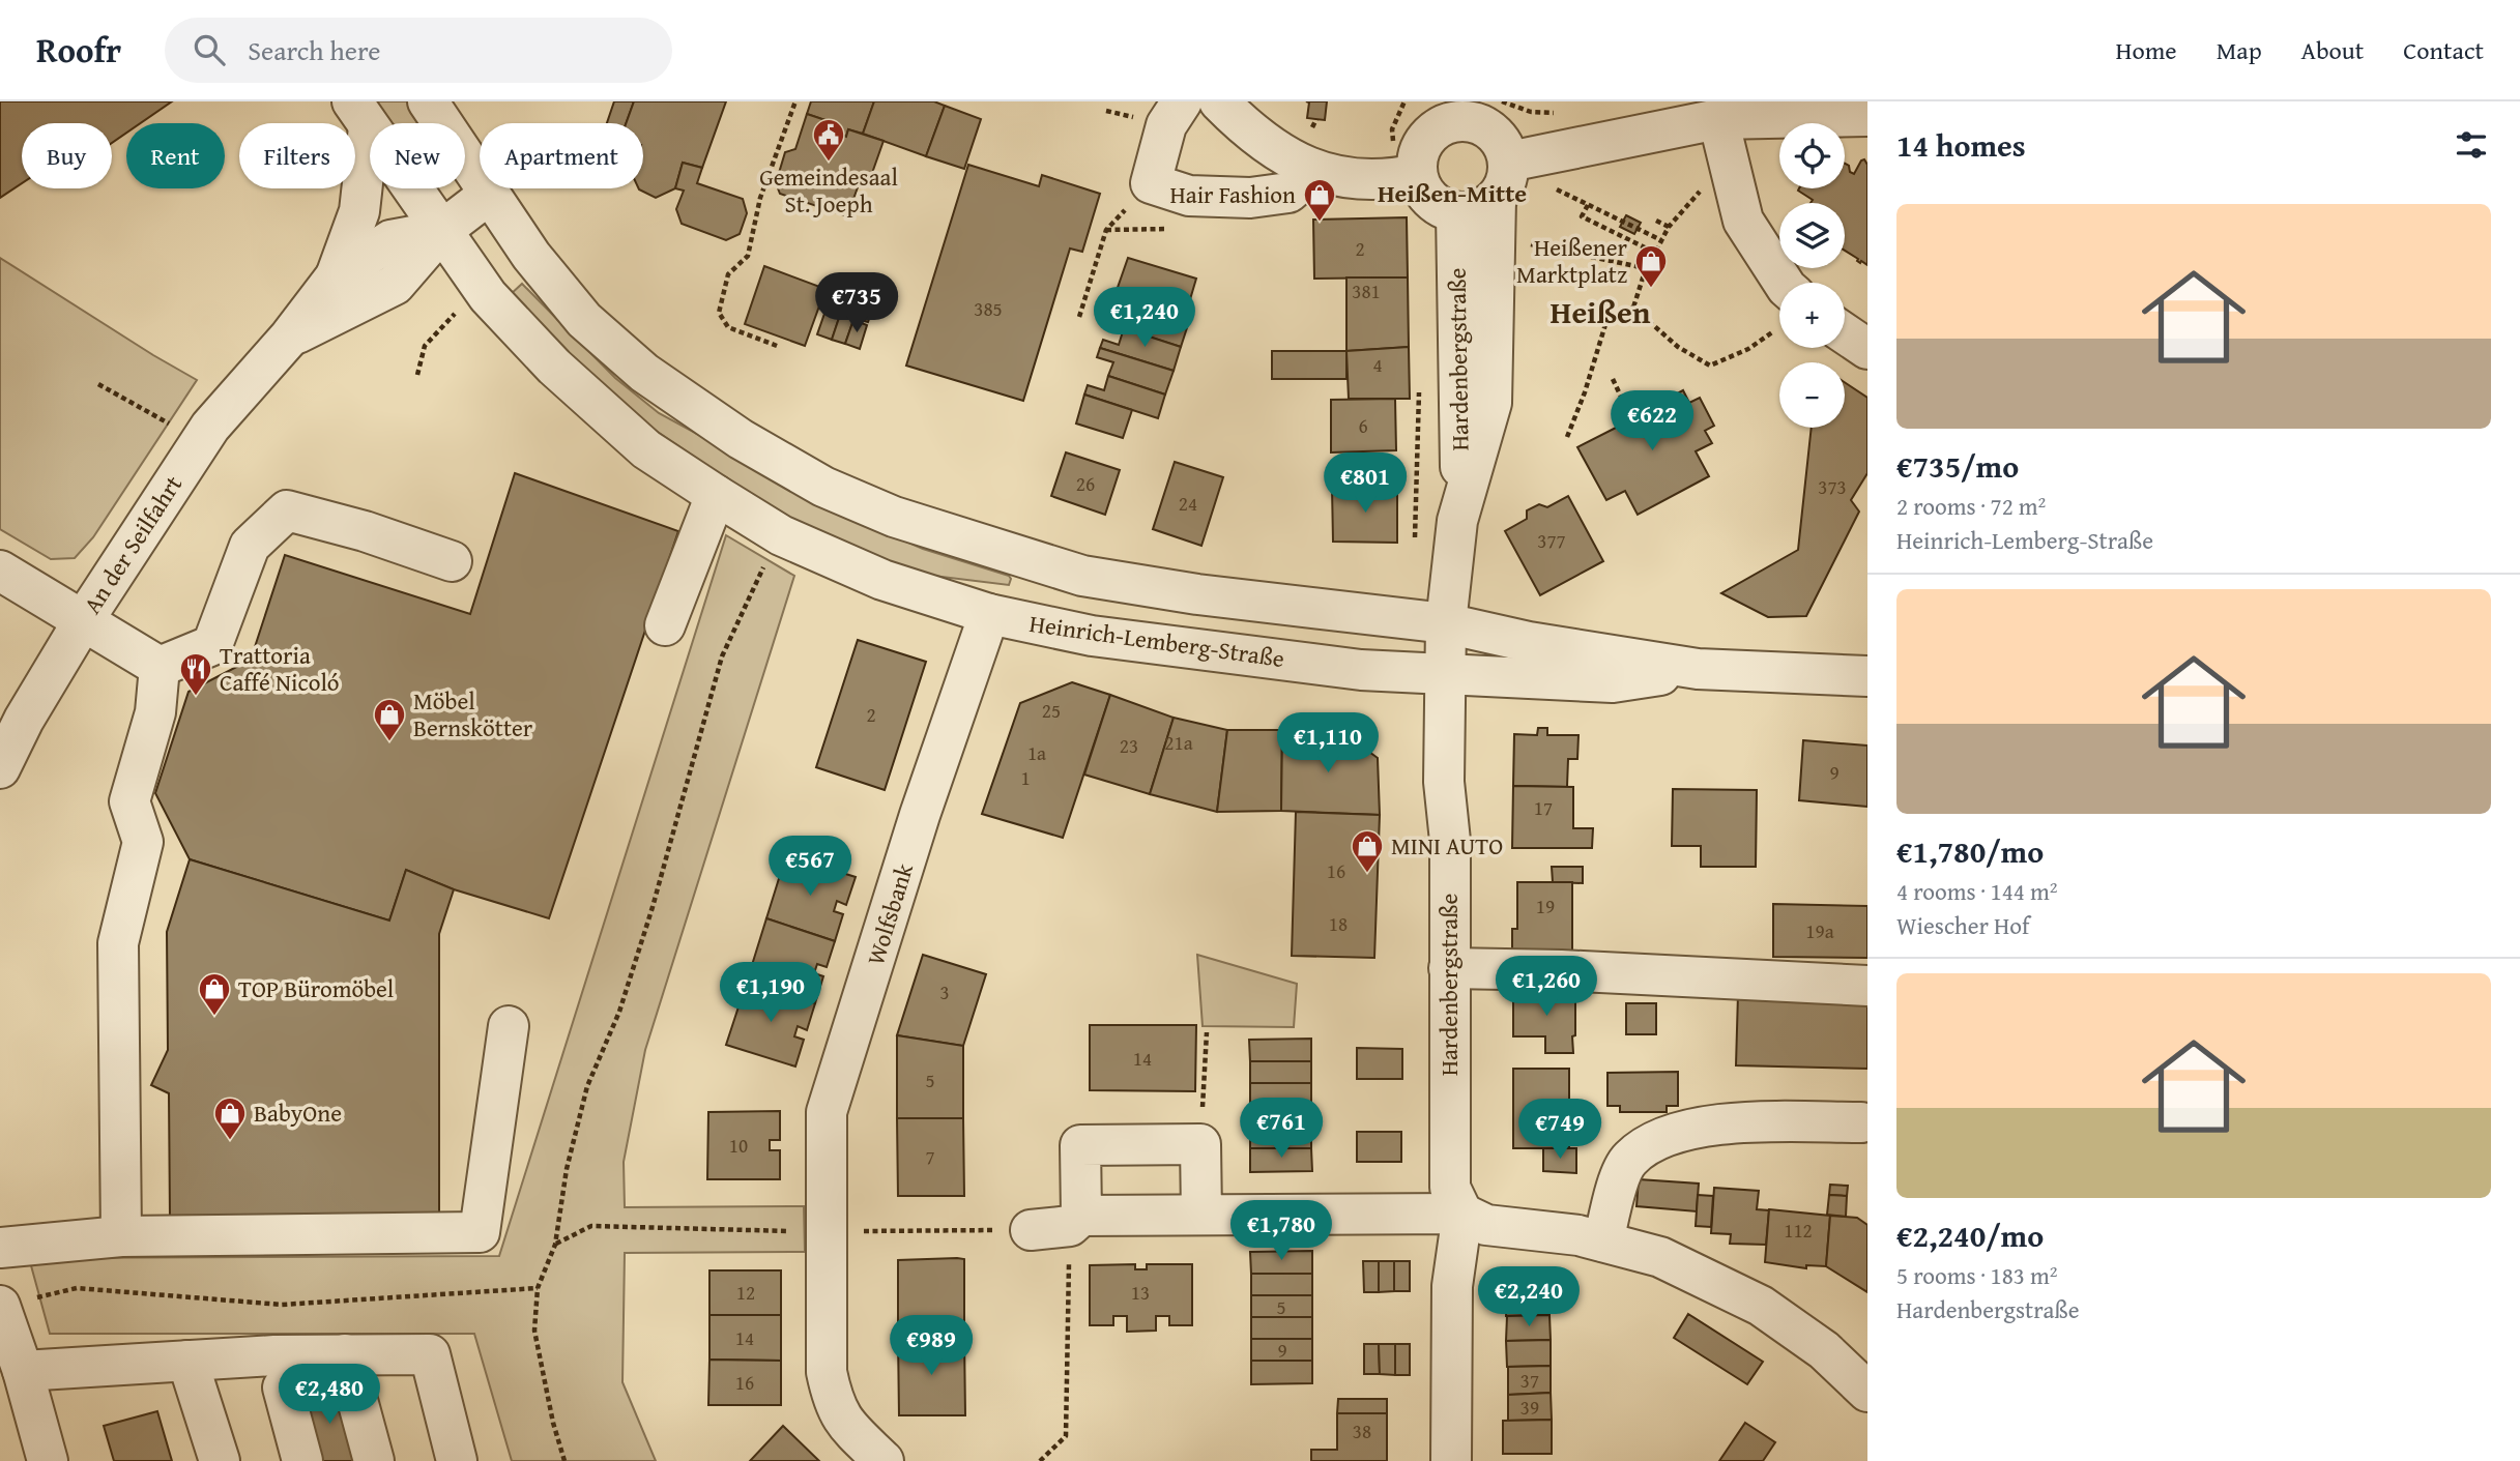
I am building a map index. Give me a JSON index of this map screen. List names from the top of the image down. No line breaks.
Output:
{"streets":{"street":["Hardenbergstraße","An der Seilfahrt","Heinrich-Lemberg-Straße","Wolfsbank"]},"crossings":[["Hardenbergstraße","Heinrich-Lemberg-Straße"],["An der Seilfahrt","Heinrich-Lemberg-Straße"],["Heinrich-Lemberg-Straße","Wolfsbank"]],"districts":["Heißen-Mitte","Heißen"],"places":{"public building":["Gemeindesaal St. Joeph"],"shop":["Hair Fashion","Heißener Marktplatz","Möbel Bernskötter","MINI AUTO","TOP Büromöbel","BabyOne"],"restaurant":["Trattoria Caffé Nicoló"]},"house_numbers":["2","381","385","4","6","26","373","24","377","25","2","21a","23","1a","9","1","17","16","19","18","19a","3","14","5","10","7","112","12","13","5","14","9","37","16","39","38"],"page":{"header":"Roofr","search":"Search here","nav":["Home","Map","About","Contact"],"heading":"14 homes","map_buttons":["+","−"],"chip":["Buy","Rent","Filters","New","Apartment"],"list":[{"name":"€735/mo","note":"2 rooms · 72 m² · Heinrich-Lemberg-Straße"},{"name":"€1,780/mo","note":"4 rooms · 144 m² · Wiescher Hof"},{"name":"€2,240/mo","note":"5 rooms · 183 m² · Hardenbergstraße"}],"price":["€735","€1,240","€622","€801","€1,110","€567","€1,260","€1,190","€761","€749","€1,780","€2,240","€989","€2,480"]}}
